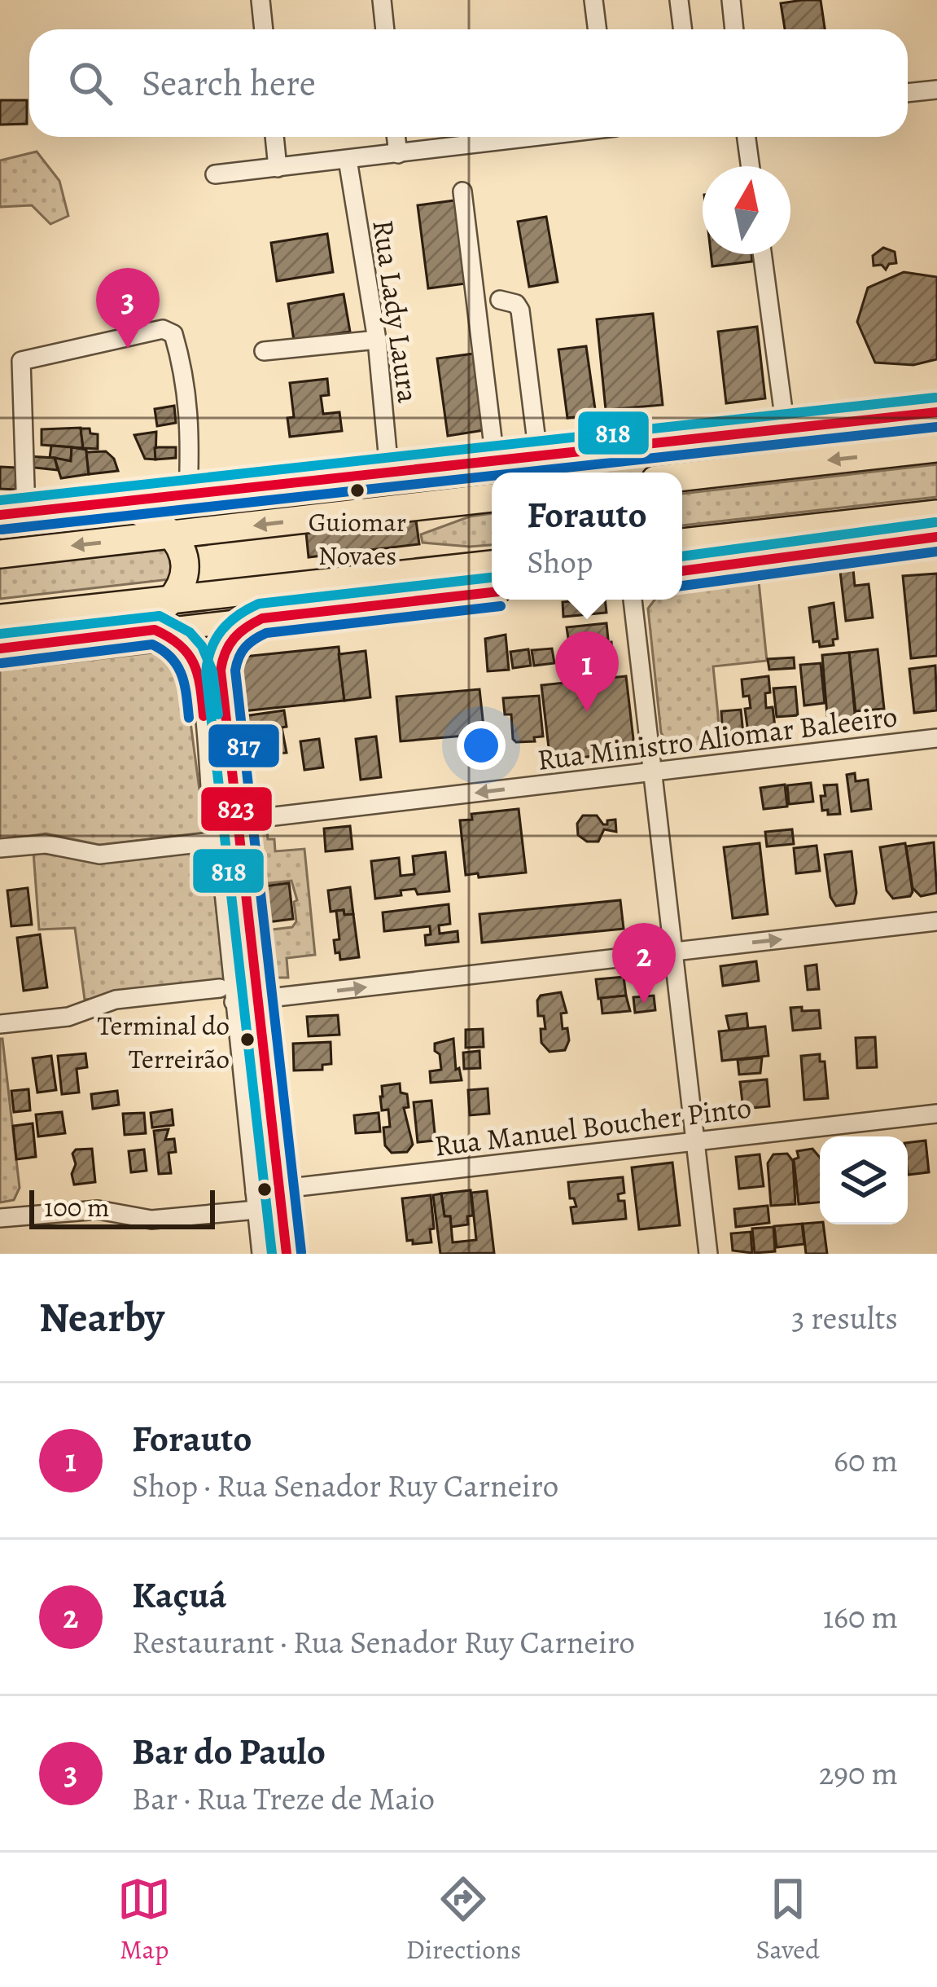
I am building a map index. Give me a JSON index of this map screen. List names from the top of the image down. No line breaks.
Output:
{"streets":{"street":["Rua Lady Laura","Rua Ministro Aliomar Baleeiro","Rua Manuel Boucher Pinto"]},"one_way":["Rua Ministro Aliomar Baleeiro"],"places":["Guiomar Novaes","Terminal do Terreirão"],"lines":["transit line 818","transit line 823","transit line 817"],"scale_bar":"100 m","north":"top","page":{"search":"Search here","pins":["3","1","2"],"popup":["Forauto","Shop"],"scale":"100 m","heading":["Nearby","3 results"],"list":[{"mark":"1","name":"Forauto","note":"Shop · Rua Senador Ruy Carneiro","value":"60 m"},{"mark":"2","name":"Kaçuá","note":"Restaurant · Rua Senador Ruy Carneiro","value":"160 m"},{"mark":"3","name":"Bar do Paulo","note":"Bar · Rua Treze de Maio","value":"290 m"}],"nav":["Map","Directions","Saved"]}}
